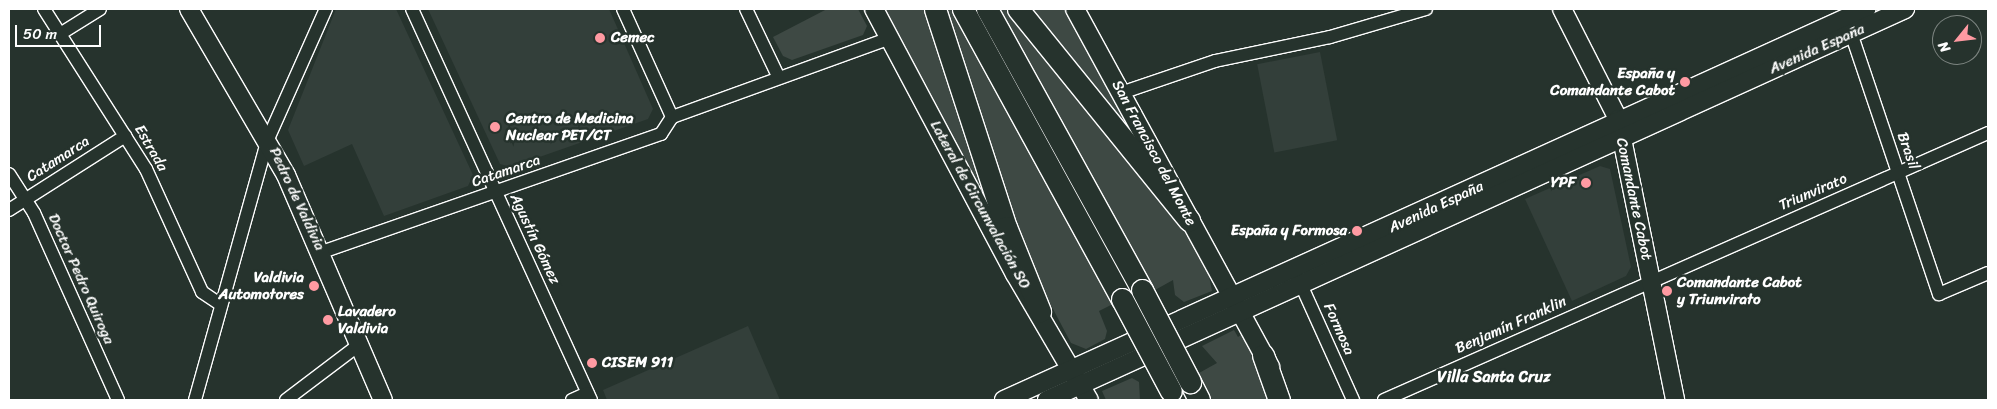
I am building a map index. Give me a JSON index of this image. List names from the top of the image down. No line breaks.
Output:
{"streets":{"main road":["Avenida España","San Francisco del Monte","Pedro de Valdivia","Comandante Cabot","Lateral de Circunvalación SO"],"street":["Estrada","Brasil","Catamarca","Triunvirato","Agustín Gómez","Doctor Pedro Quiroga","Benjamín Franklin","Formosa"]},"crossings":[["Avenida España","Brasil"],["Avenida España","San Francisco del Monte"],["Avenida España","Comandante Cabot"],["Avenida España","Lateral de Circunvalación SO"],["Avenida España","Formosa"],["Estrada","Catamarca"],["Brasil","Triunvirato"],["Catamarca","Pedro de Valdivia"],["Catamarca","Agustín Gómez"],["Catamarca","Doctor Pedro Quiroga"],["Triunvirato","Comandante Cabot"],["Triunvirato","Benjamín Franklin"],["Comandante Cabot","Benjamín Franklin"]],"districts":["Villa Santa Cruz"],"places":["Cemec","España y Comandante Cabot","Centro de Medicina Nuclear PET/CT","YPF","España y Formosa","Valdivia Automotores","Comandante Cabot y Triunvirato","Lavadero Valdivia","CISEM 911"],"scale_bar":"50 m","north":"bottom left"}
